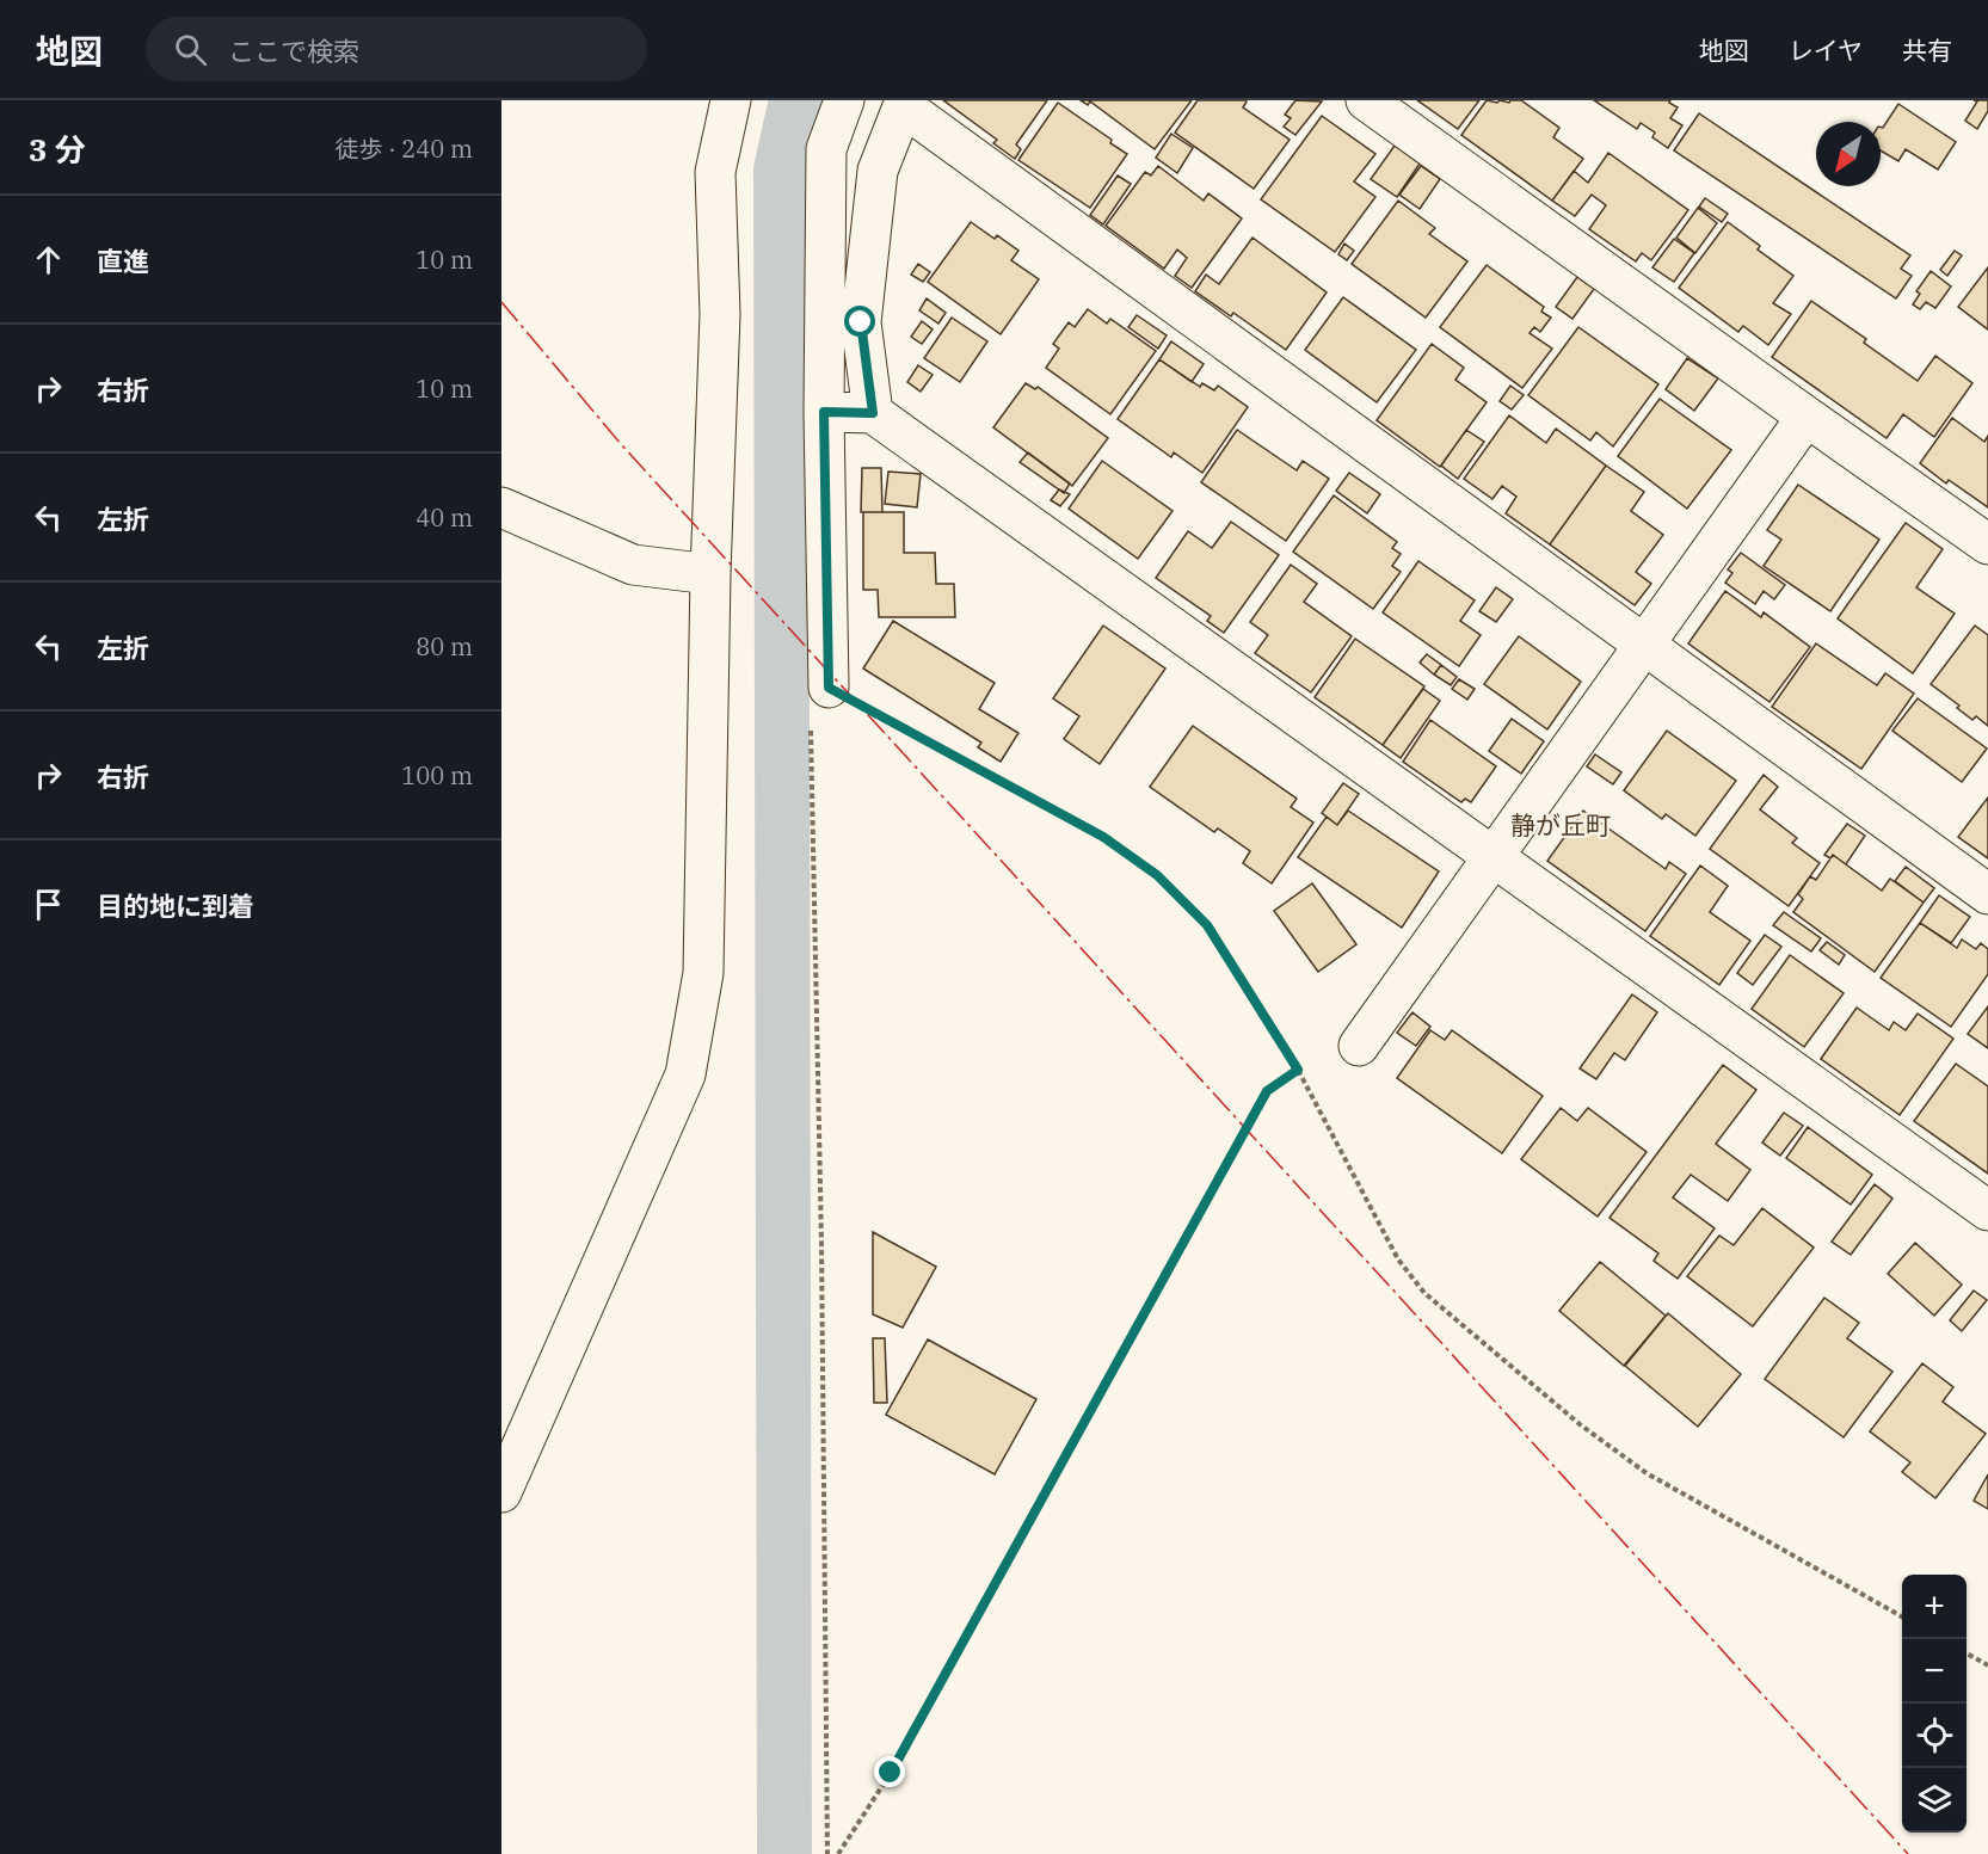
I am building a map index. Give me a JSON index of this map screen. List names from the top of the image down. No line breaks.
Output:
{"districts":["静が丘町"],"north":"bottom left","page":{"header":"地図","search":"ここで検索","nav":["地図","レイヤ","共有"],"heading":["3 分","徒歩 · 240 m"],"list":[["直進","10 m"],["右折","10 m"],["左折","40 m"],["左折","80 m"],["右折","100 m"],"目的地に到着"],"map_buttons":["+","−"]}}
